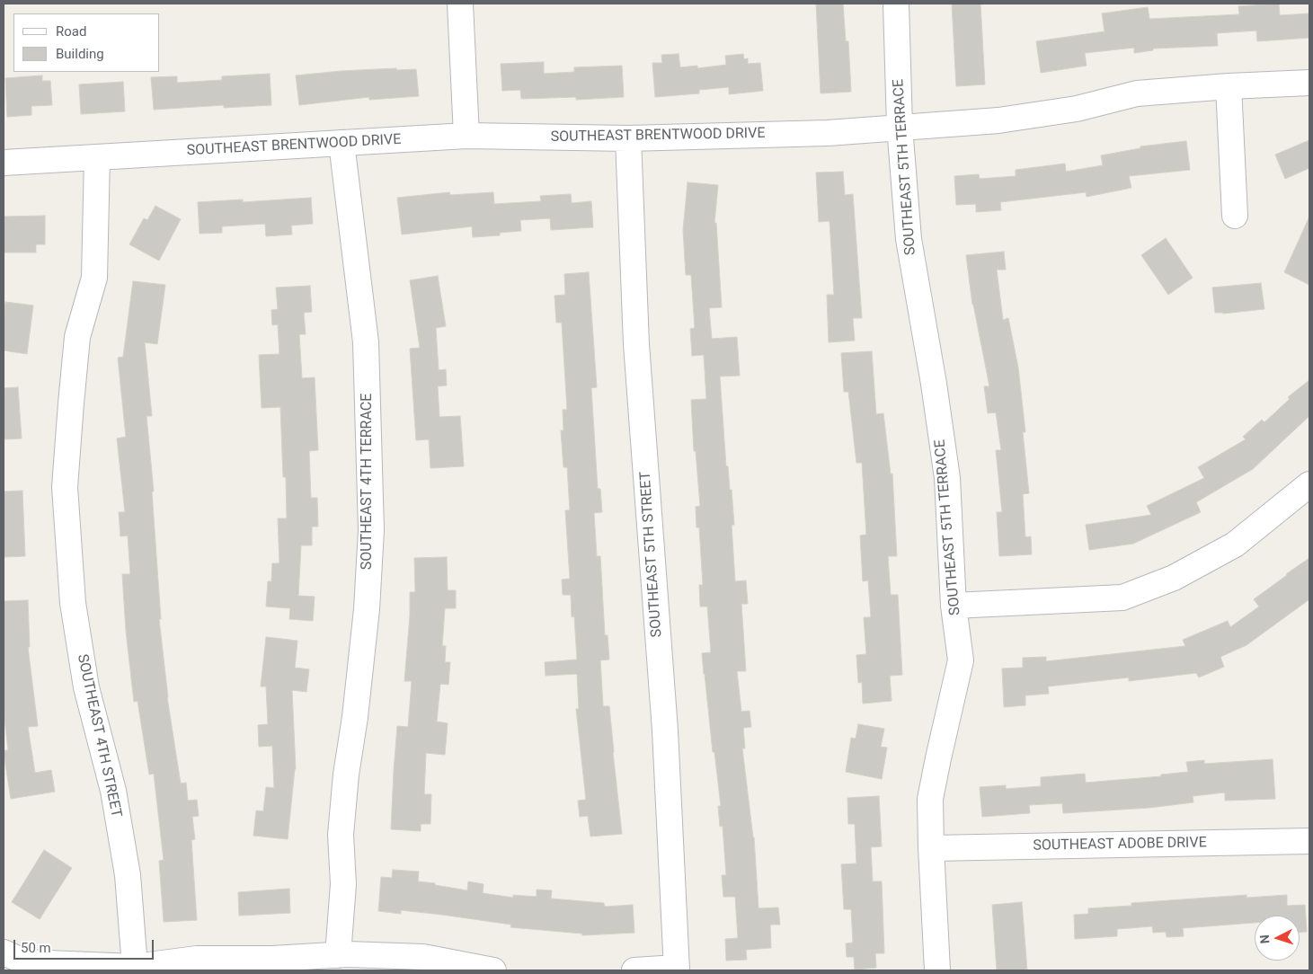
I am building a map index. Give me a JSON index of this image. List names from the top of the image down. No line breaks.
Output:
{"streets":{"street":["SOUTHEAST BRENTWOOD DRIVE","SOUTHEAST 5TH TERRACE","SOUTHEAST 4TH TERRACE","SOUTHEAST 5TH STREET","SOUTHEAST 4TH STREET","SOUTHEAST ADOBE DRIVE"]},"crossings":[["SOUTHEAST BRENTWOOD DRIVE","SOUTHEAST 5TH TERRACE"],["SOUTHEAST BRENTWOOD DRIVE","SOUTHEAST 4TH TERRACE"],["SOUTHEAST BRENTWOOD DRIVE","SOUTHEAST 5TH STREET"],["SOUTHEAST BRENTWOOD DRIVE","SOUTHEAST 4TH STREET"],["SOUTHEAST 5TH TERRACE","SOUTHEAST ADOBE DRIVE"]],"legend":["Road","Building"],"scale_bar":"50 m","north":"left"}
